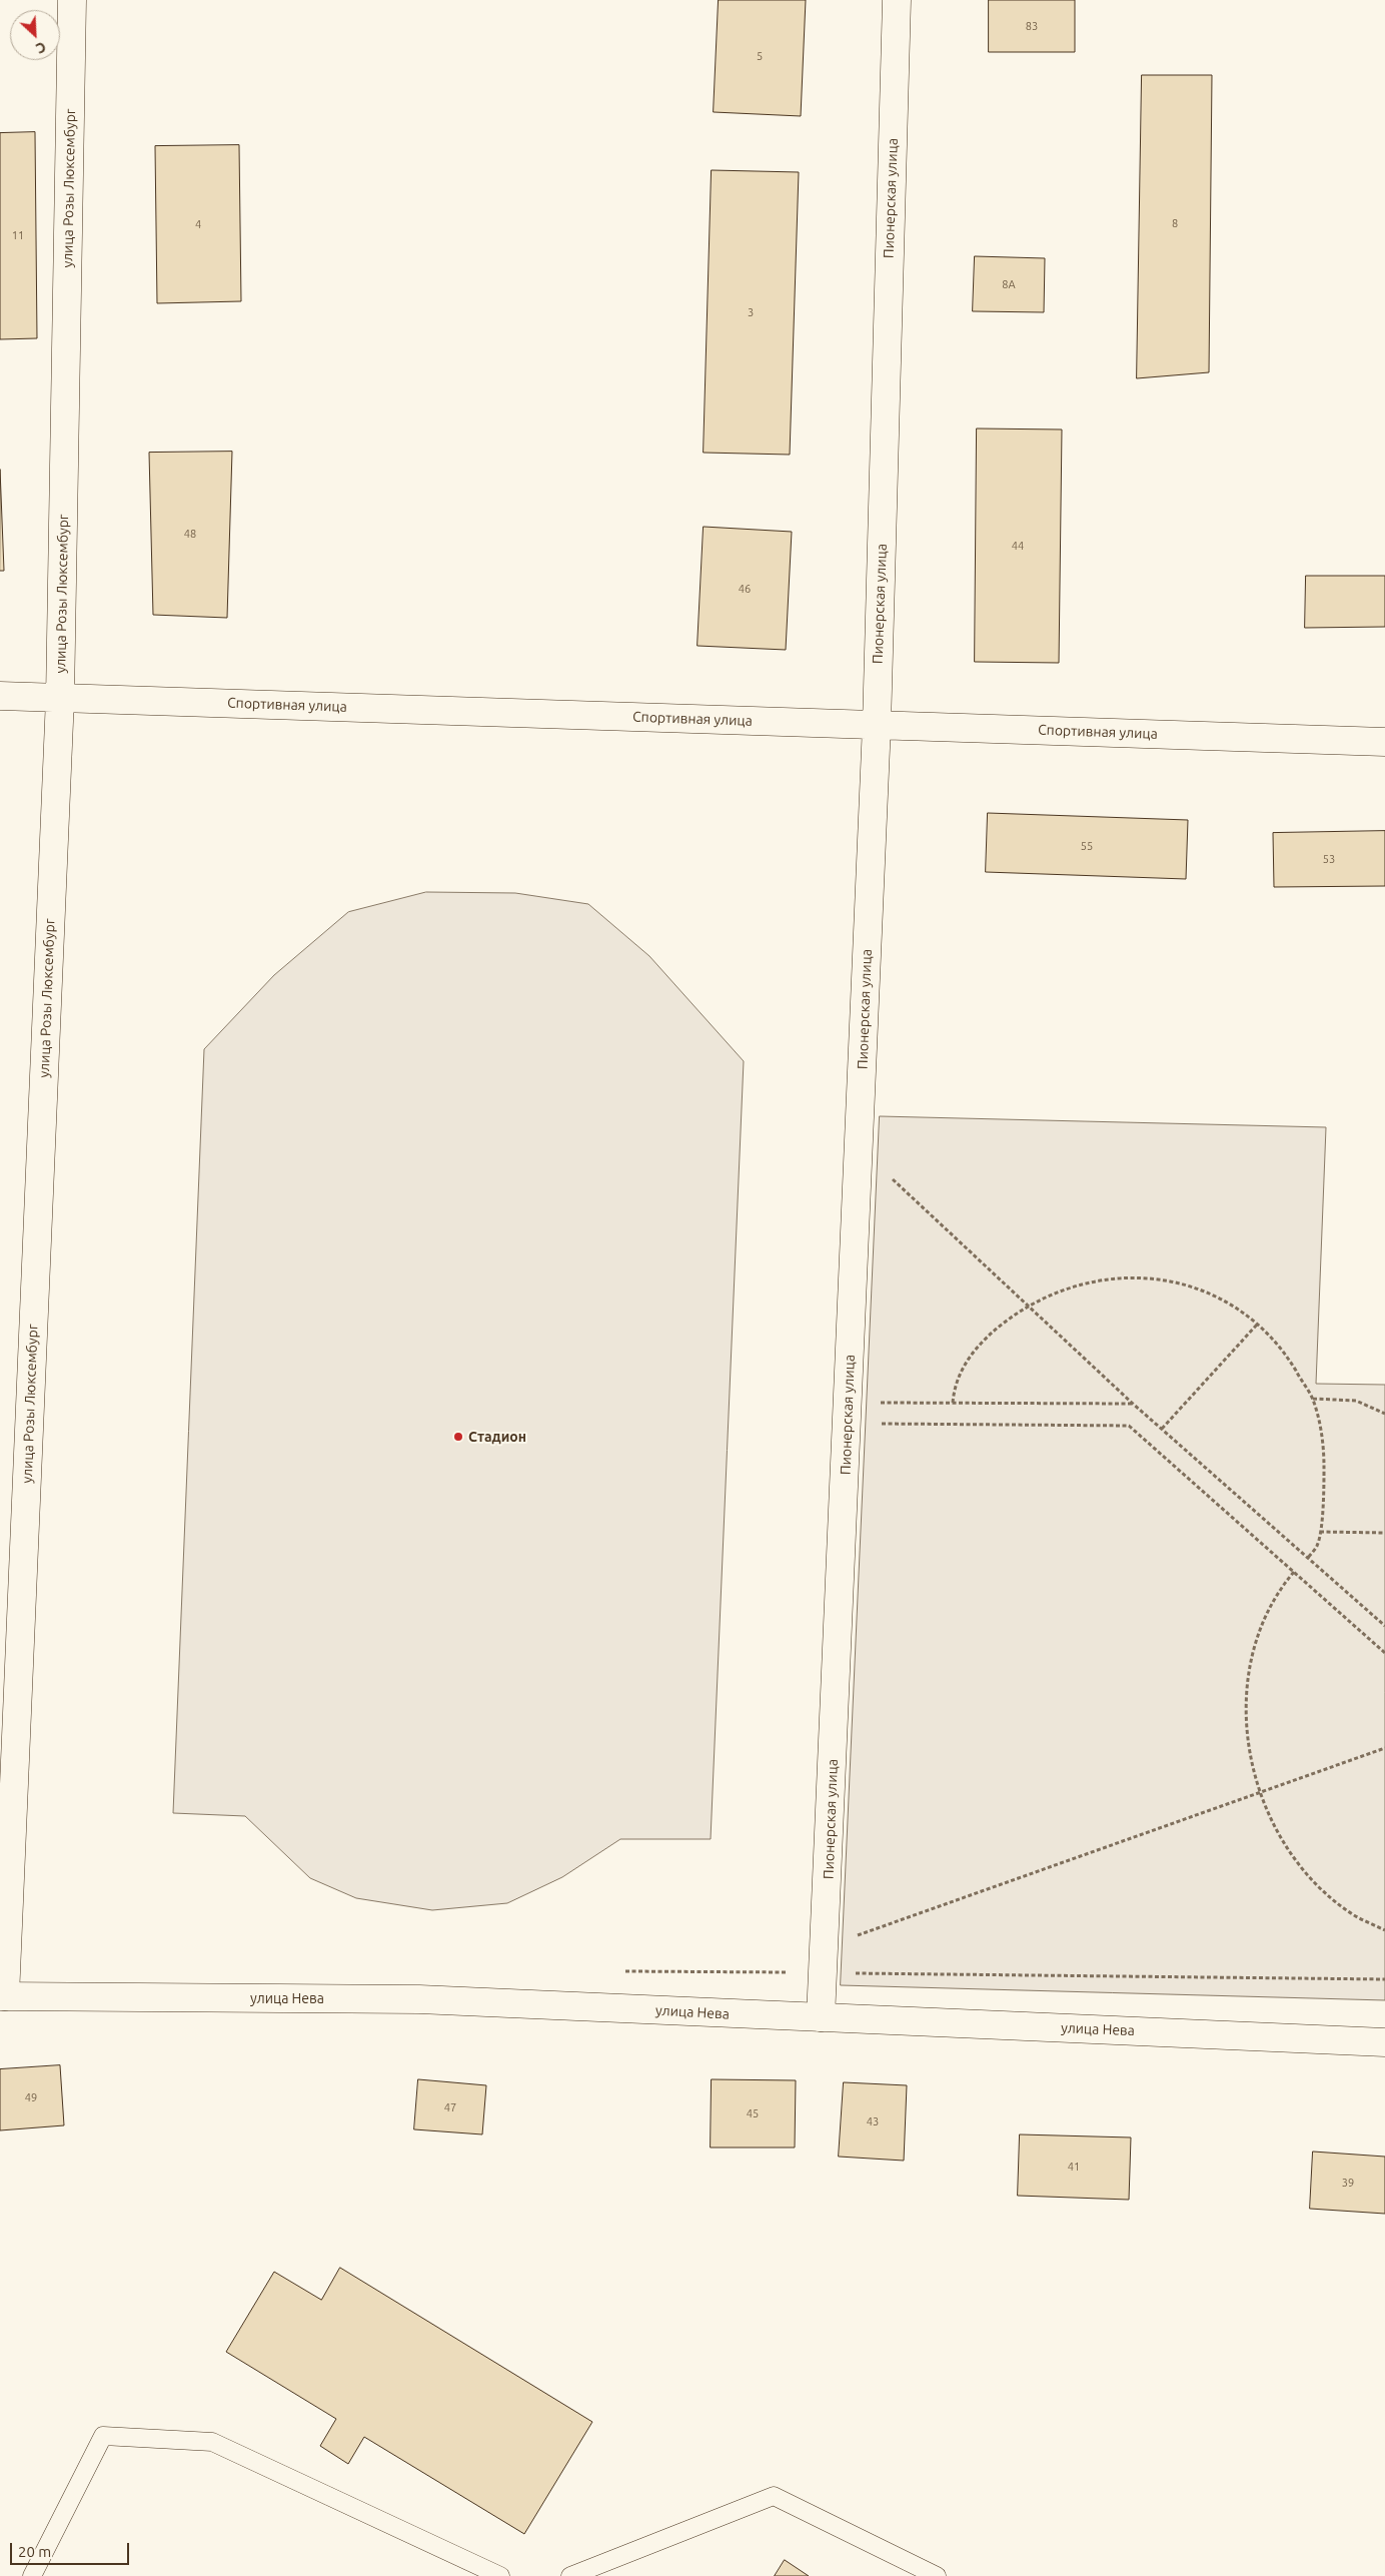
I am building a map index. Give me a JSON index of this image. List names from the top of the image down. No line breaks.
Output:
{"streets":{"street":["улица Розы Люксембург","Пионерская улица","Спортивная улица","улица Нева"]},"crossings":[["улица Розы Люксембург","Спортивная улица"],["улица Розы Люксембург","улица Нева"],["Пионерская улица","Спортивная улица"],["Пионерская улица","улица Нева"]],"places":["Стадион"],"house_numbers":["83","5","8","4","11","8А","3","48","44","46","55","53","49","47","45","43","41","39"],"scale_bar":"20 m","north":"bottom right"}
